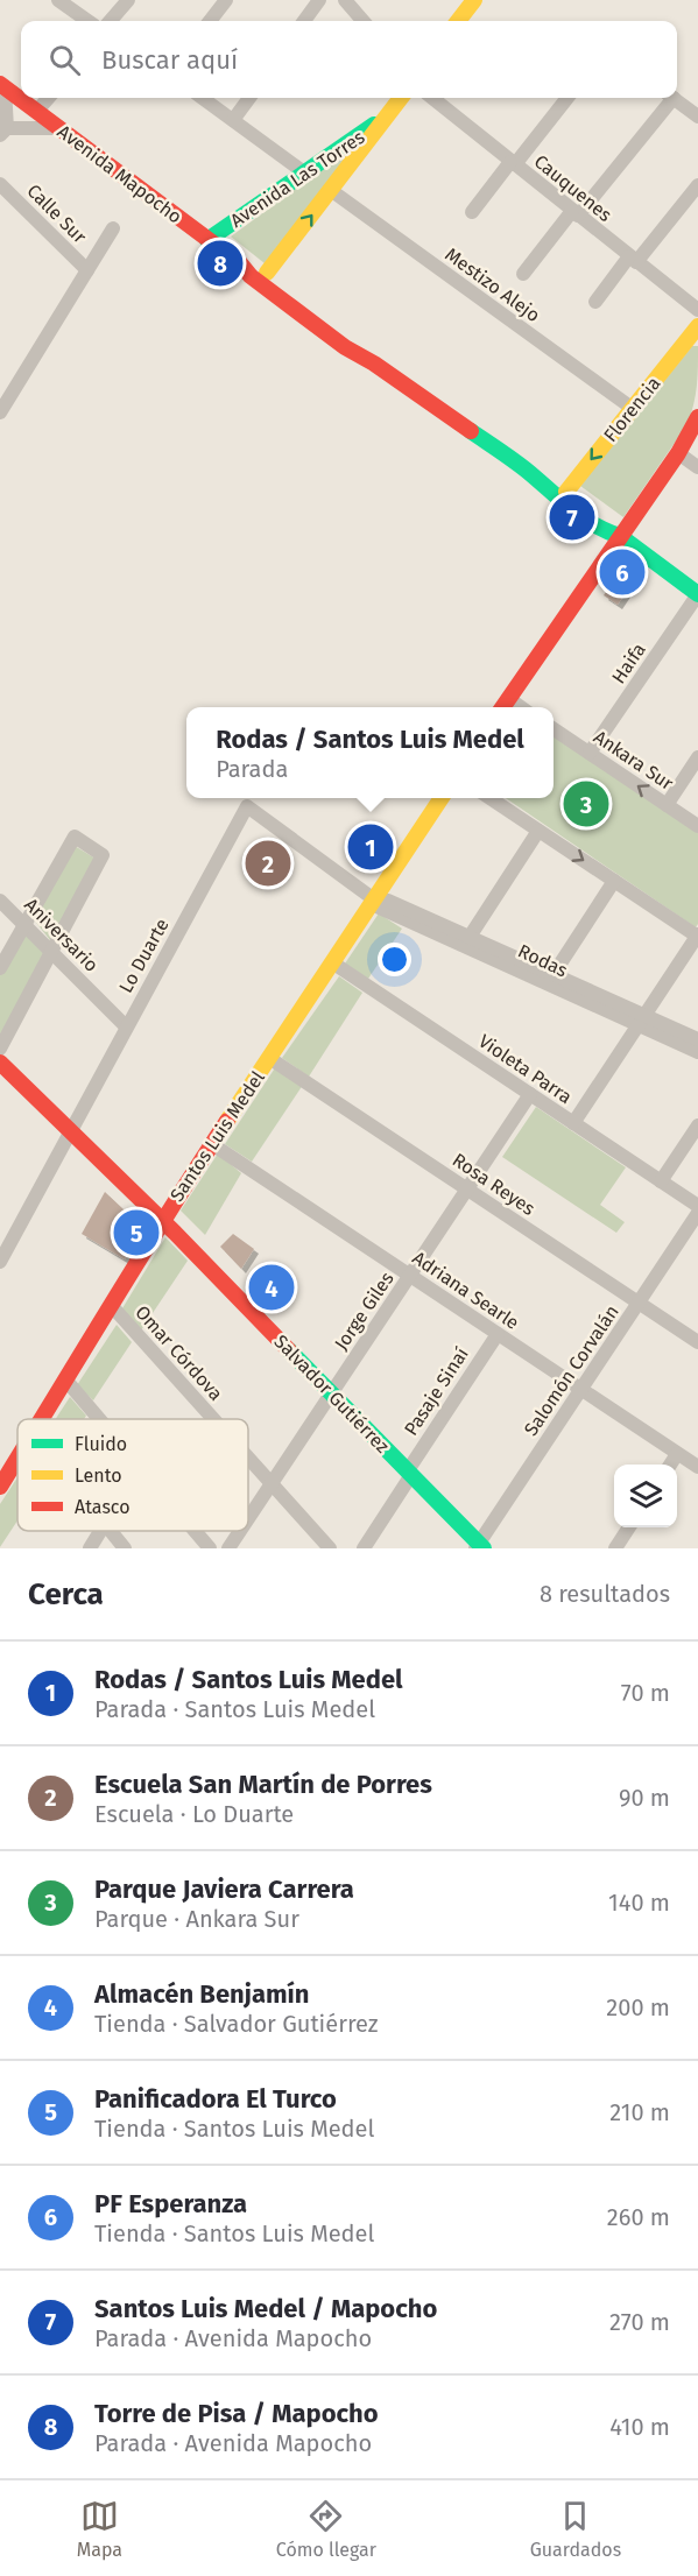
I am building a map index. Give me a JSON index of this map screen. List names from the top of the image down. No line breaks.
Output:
{"streets":{"main road":["Avenida Mapocho","Avenida Las Torres","Florencia","Santos Luis Medel","Salvador Gutiérrez"],"street":["Cauquenes","Calle Sur","Mestizo Alejo","Haifa","Ankara Sur","Aniversario","Lo Duarte","Rodas","Violeta Parra","Rosa Reyes","Adriana Searle","Jorge Giles","Omar Córdova","Salomón Corvalán","Pasaje Sinaí"]},"crossings":[["Avenida Mapocho","Avenida Las Torres"],["Avenida Mapocho","Florencia"],["Avenida Mapocho","Haifa"],["Avenida Las Torres","Mestizo Alejo"],["Mestizo Alejo","Florencia"],["Haifa","Ankara Sur"],["Aniversario","Lo Duarte"],["Lo Duarte","Rodas"],["Lo Duarte","Santos Luis Medel"],["Lo Duarte","Salvador Gutiérrez"],["Rodas","Santos Luis Medel"],["Violeta Parra","Santos Luis Medel"],["Violeta Parra","Jorge Giles"],["Santos Luis Medel","Rosa Reyes"],["Santos Luis Medel","Adriana Searle"],["Santos Luis Medel","Omar Córdova"],["Santos Luis Medel","Salvador Gutiérrez"],["Rosa Reyes","Jorge Giles"],["Rosa Reyes","Salomón Corvalán"],["Adriana Searle","Jorge Giles"],["Adriana Searle","Salomón Corvalán"],["Adriana Searle","Pasaje Sinaí"],["Jorge Giles","Omar Córdova"],["Jorge Giles","Salvador Gutiérrez"],["Salomón Corvalán","Salvador Gutiérrez"],["Pasaje Sinaí","Salvador Gutiérrez"]],"legend":["Fluido","Lento","Atasco"],"page":{"search":"Buscar aquí","pins":["8","7","6","3","1","2","5","4"],"popup":["Rodas / Santos Luis Medel","Parada"],"heading":["Cerca","8 resultados"],"list":[{"mark":"1","name":"Rodas / Santos Luis Medel","note":"Parada · Santos Luis Medel","value":"70 m"},{"mark":"2","name":"Escuela San Martín de Porres","note":"Escuela · Lo Duarte","value":"90 m"},{"mark":"3","name":"Parque Javiera Carrera","note":"Parque · Ankara Sur","value":"140 m"},{"mark":"4","name":"Almacén Benjamín","note":"Tienda · Salvador Gutiérrez","value":"200 m"},{"mark":"5","name":"Panificadora El Turco","note":"Tienda · Santos Luis Medel","value":"210 m"},{"mark":"6","name":"PF Esperanza","note":"Tienda · Santos Luis Medel","value":"260 m"},{"mark":"7","name":"Santos Luis Medel / Mapocho","note":"Parada · Avenida Mapocho","value":"270 m"},{"mark":"8","name":"Torre de Pisa / Mapocho","note":"Parada · Avenida Mapocho","value":"410 m"}],"nav":["Mapa","Cómo llegar","Guardados"]}}
